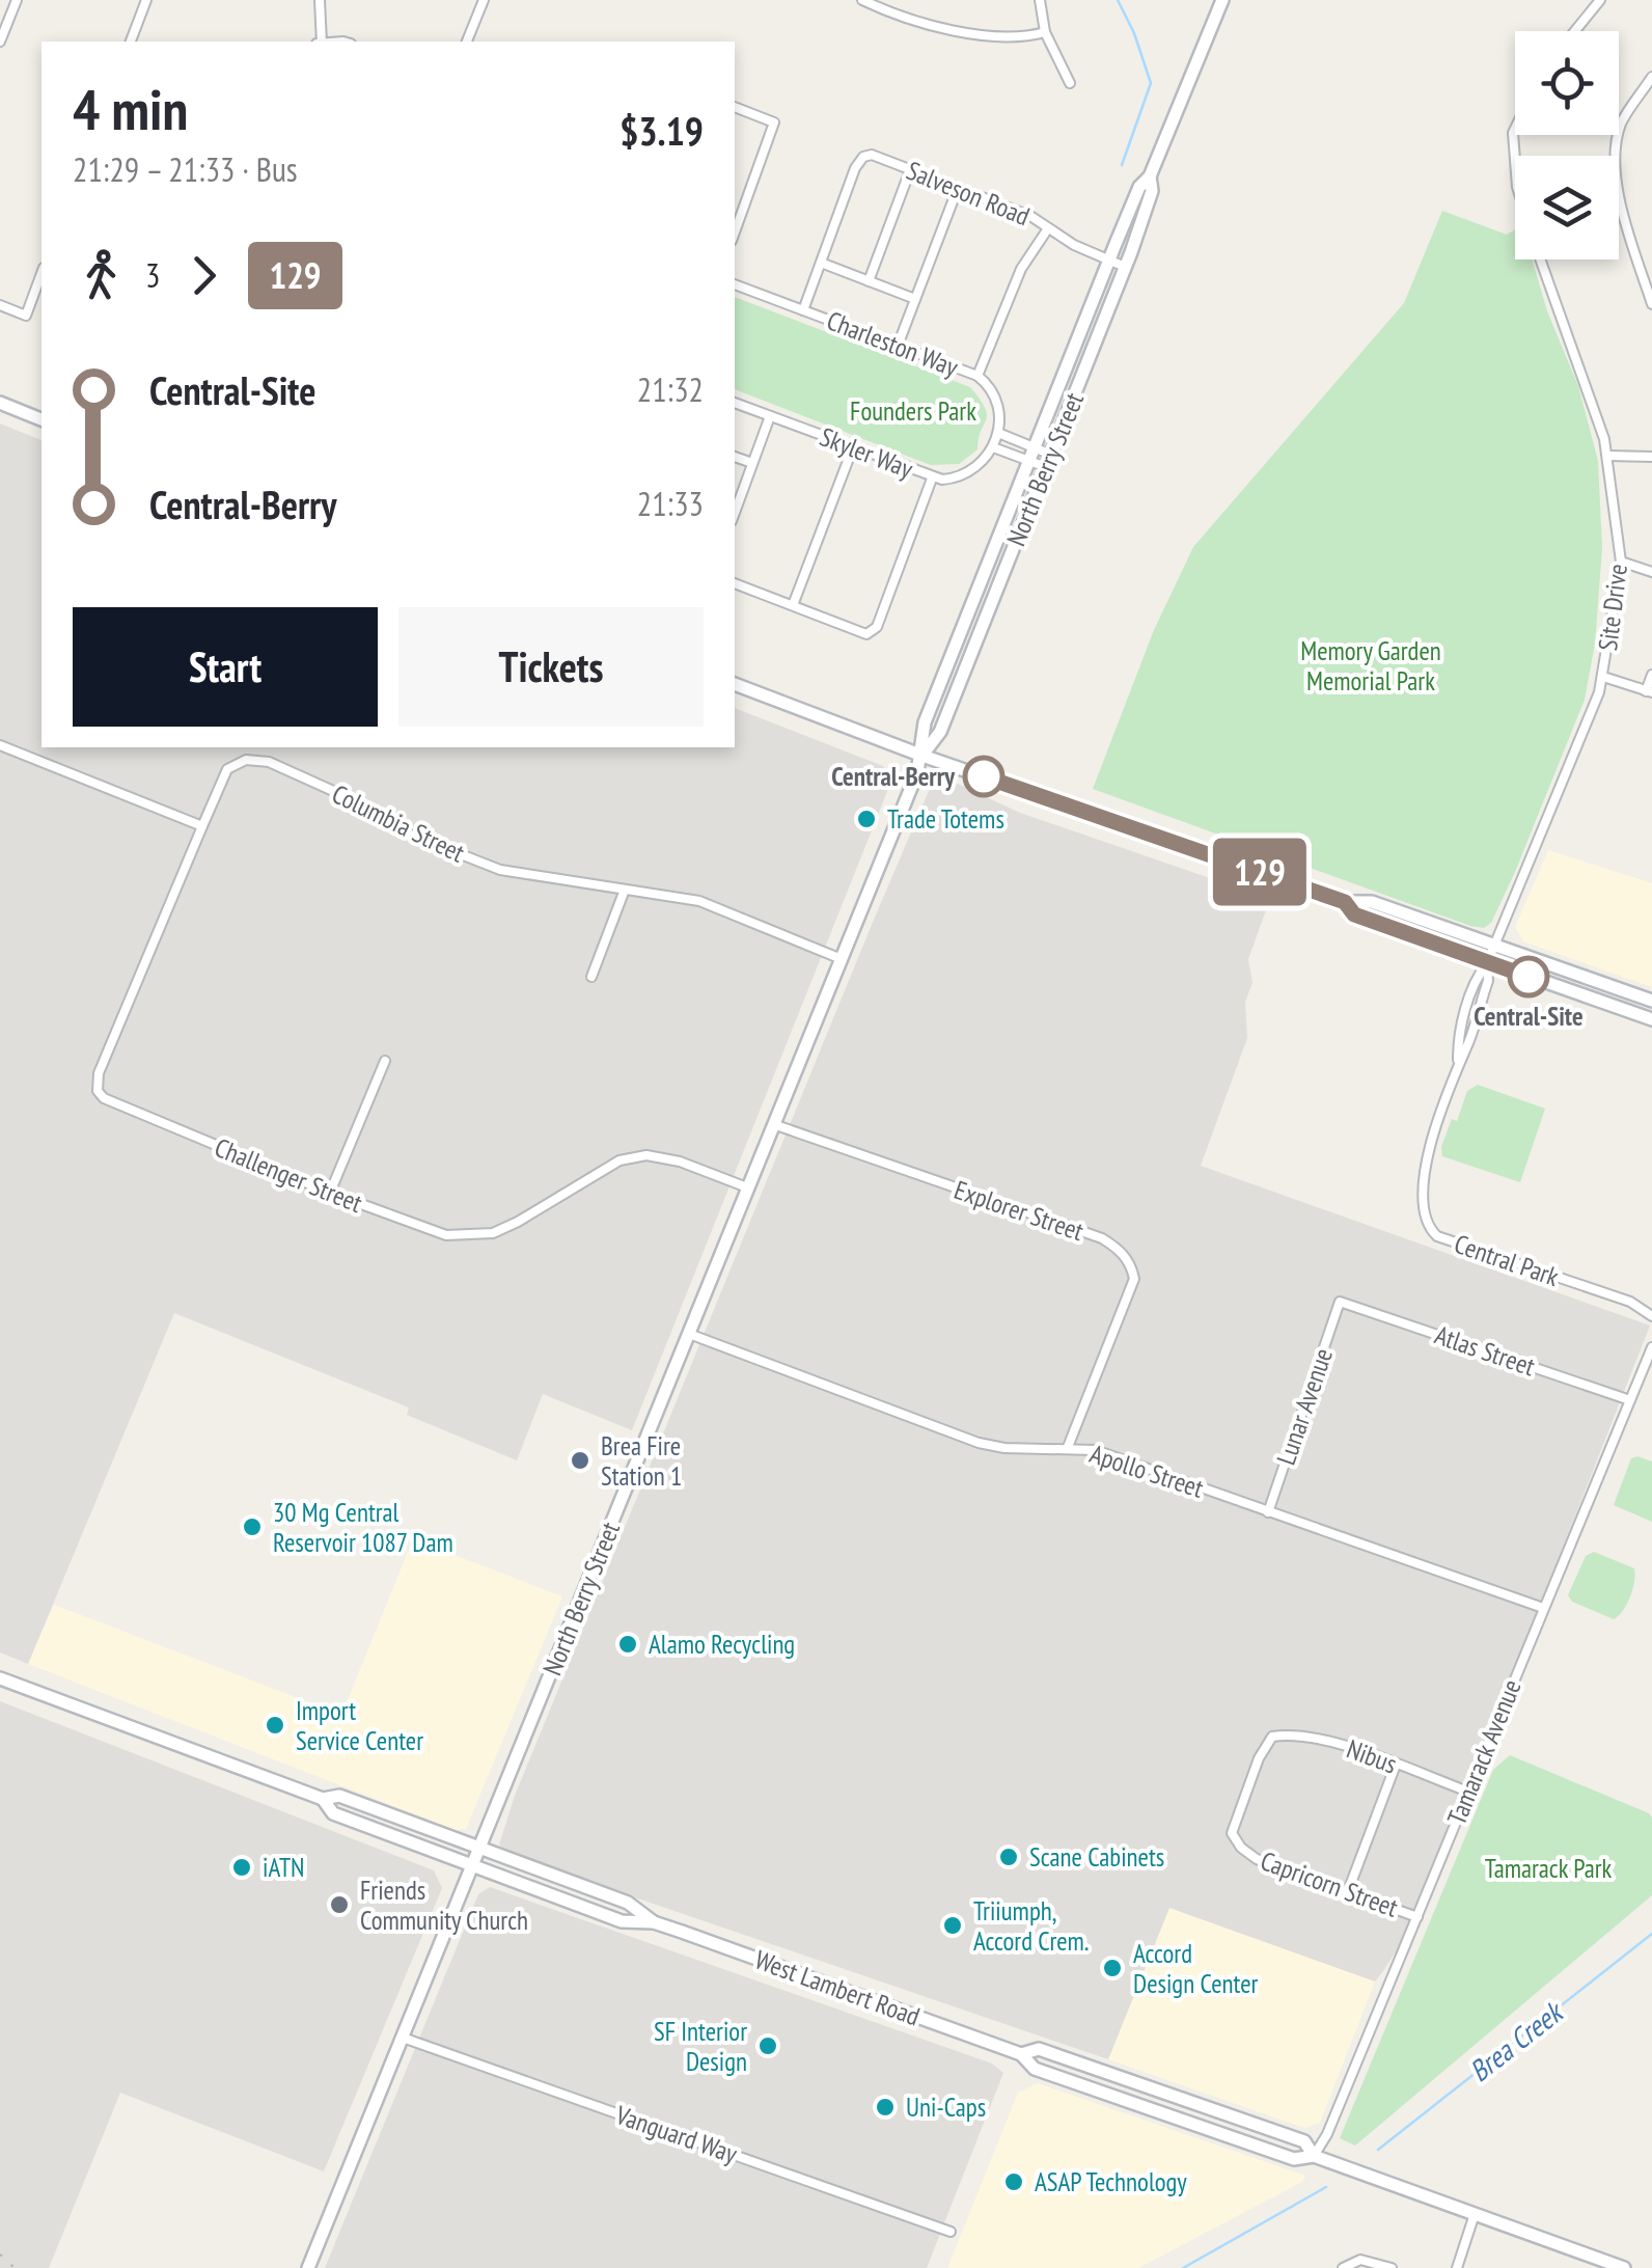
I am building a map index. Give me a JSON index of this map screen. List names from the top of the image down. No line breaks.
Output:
{"streets":{"main road":["North Berry Street","West Lambert Road"],"street":["Salveson Road","Charleston Way","Skyler Way","Site Drive","Columbia Street","Challenger Street","Explorer Street","Central Park","Atlas Street","Lunar Avenue","Apollo Street","Tamarack Avenue","Nibus","Capricorn Street","Vanguard Way"]},"crossings":[["Salveson Road","North Berry Street"],["North Berry Street","Columbia Street"],["North Berry Street","Challenger Street"],["North Berry Street","Explorer Street"],["North Berry Street","Apollo Street"],["North Berry Street","West Lambert Road"],["North Berry Street","Vanguard Way"],["Site Drive","Central Park"],["Columbia Street","Challenger Street"],["Explorer Street","Apollo Street"],["Atlas Street","Lunar Avenue"],["Atlas Street","Tamarack Avenue"],["Lunar Avenue","Apollo Street"],["Apollo Street","Tamarack Avenue"],["Tamarack Avenue","Nibus"],["Tamarack Avenue","Capricorn Street"],["Tamarack Avenue","West Lambert Road"],["Nibus","Capricorn Street"]],"water":["Brea Creek"],"parks":["Founders Park","Memory Garden Memorial Park","Tamarack Park"],"places":["Central-Berry","Trade Totems","Central-Site","Brea Fire Station 1","30 Mg Central Reservoir 1087 Dam","Alamo Recycling","Import Service Center","Scane Cabinets","iATN","Friends Community Church","Triiumph, Accord Crem.","Accord Design Center","SF Interior Design","Uni-Caps","ASAP Technology"],"lines":["bus line 129"],"page":{"on_map":"129","heading":["4 min","21:29 – 21:33 · Bus","$3.19"],"legs":["3","129"],"list":[{"name":"Central-Site","value":"21:32"},{"name":"Central-Berry","value":"21:33"}],"buttons":["Start","Tickets"]}}
